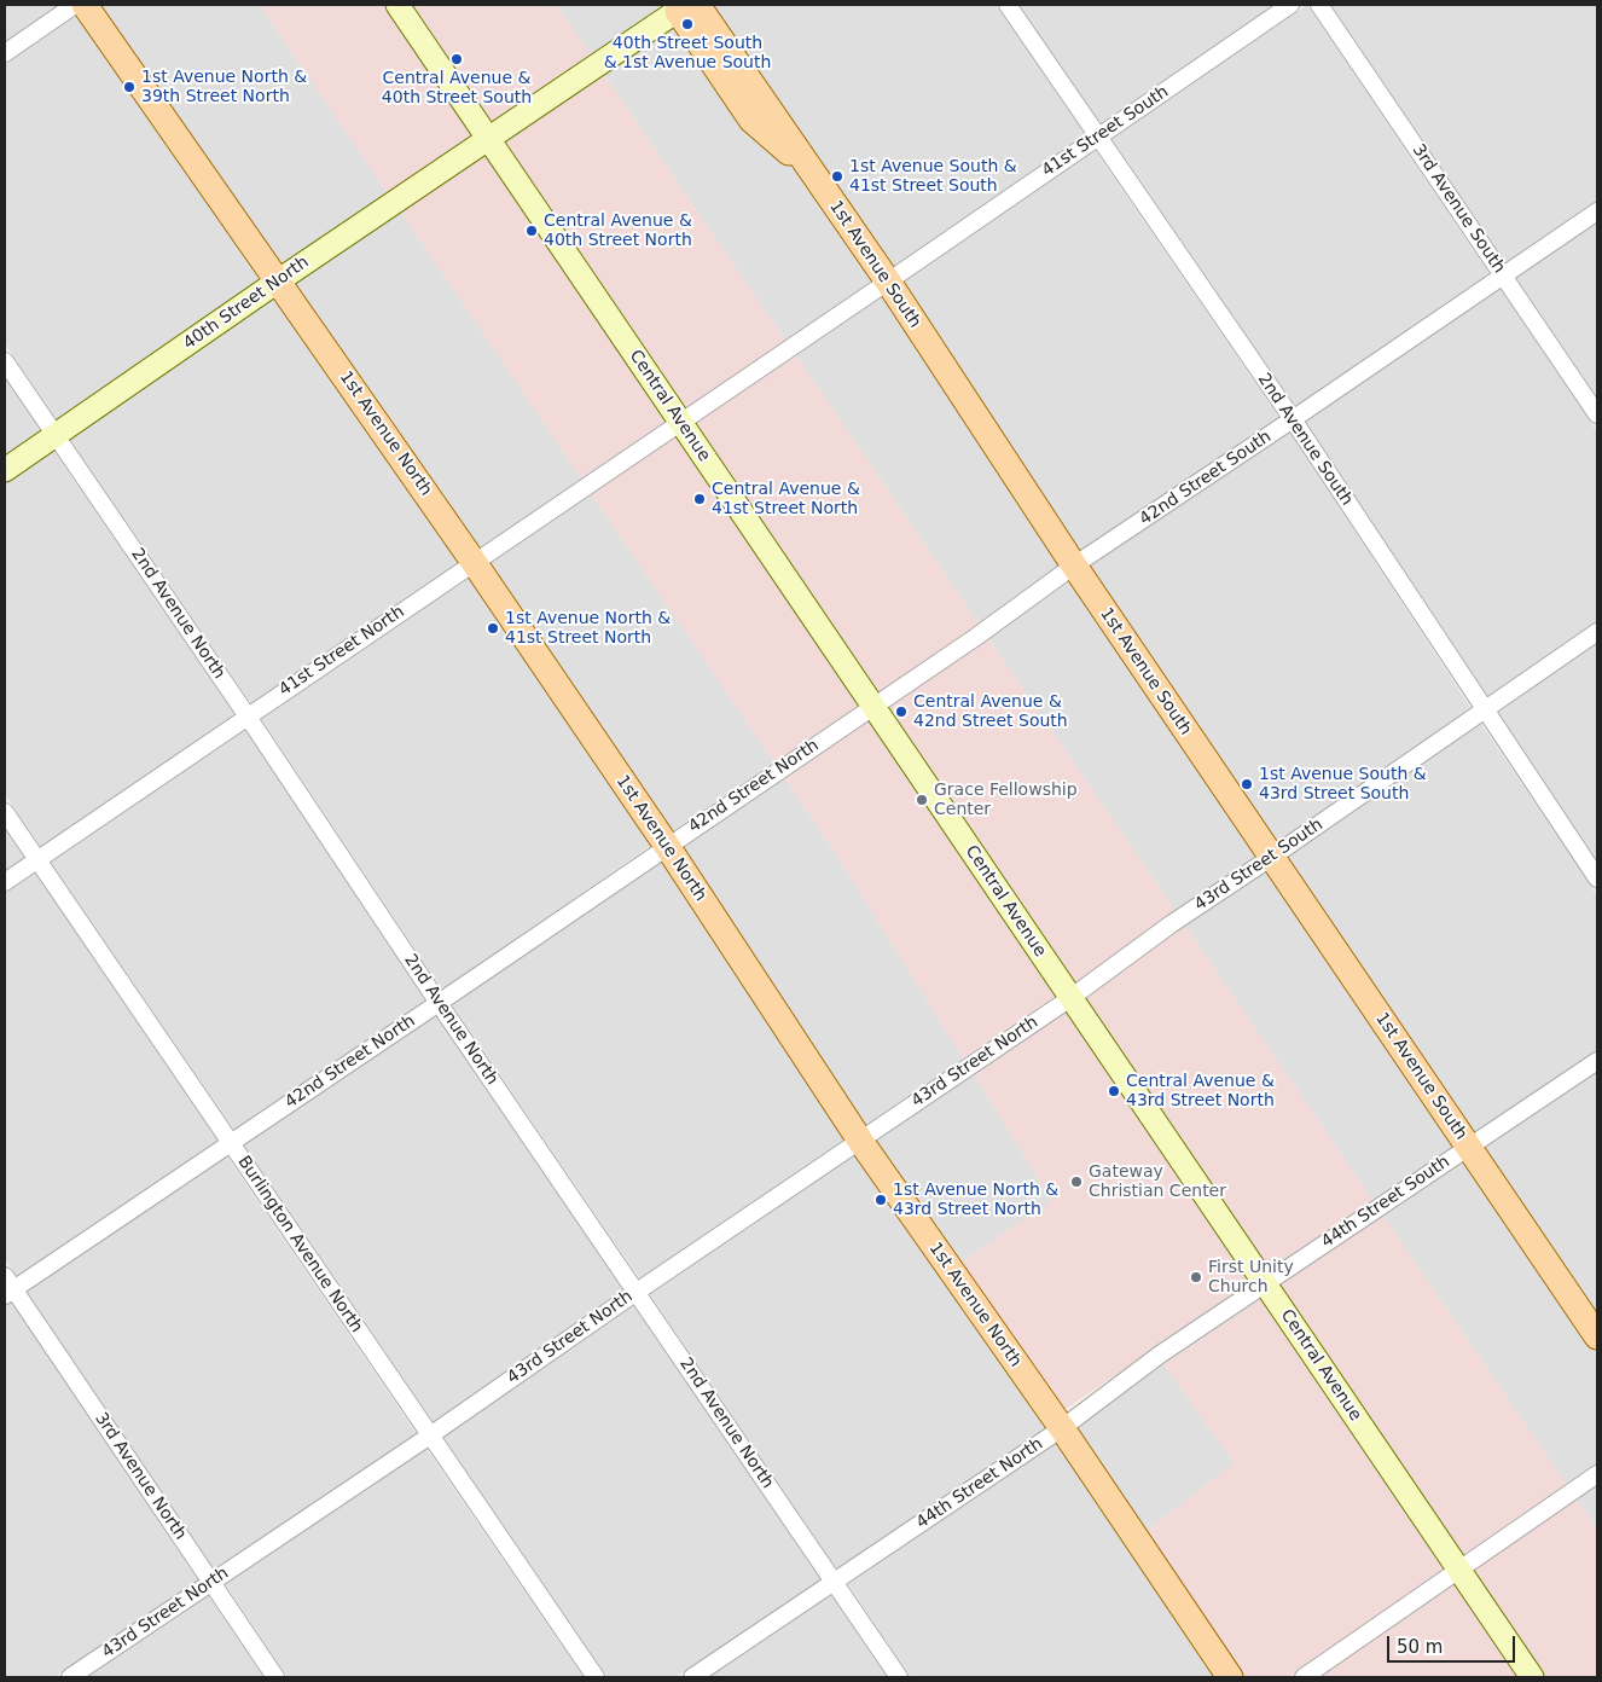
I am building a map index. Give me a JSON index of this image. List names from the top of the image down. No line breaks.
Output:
{"streets":{"main road":["1st Avenue South","40th Street North","Central Avenue","1st Avenue North"],"street":["41st Street South","3rd Avenue South","2nd Avenue South","42nd Street South","2nd Avenue North","41st Street North","42nd Street North","43rd Street South","43rd Street North","44th Street South","Burlington Avenue North","3rd Avenue North","44th Street North"]},"crossings":[["41st Street South","1st Avenue South"],["41st Street South","Central Avenue"],["41st Street South","2nd Avenue South"],["41st Street South","41st Street North"],["3rd Avenue South","42nd Street South"],["1st Avenue South","40th Street North"],["1st Avenue South","42nd Street South"],["1st Avenue South","43rd Street South"],["1st Avenue South","44th Street South"],["40th Street North","Central Avenue"],["40th Street North","1st Avenue North"],["40th Street North","2nd Avenue North"],["Central Avenue","42nd Street South"],["Central Avenue","41st Street North"],["Central Avenue","42nd Street North"],["Central Avenue","43rd Street South"],["Central Avenue","43rd Street North"],["Central Avenue","44th Street South"],["Central Avenue","44th Street North"],["1st Avenue North","41st Street North"],["1st Avenue North","42nd Street North"],["1st Avenue North","43rd Street North"],["1st Avenue North","44th Street North"],["2nd Avenue South","42nd Street South"],["2nd Avenue South","43rd Street South"],["42nd Street South","42nd Street North"],["2nd Avenue North","41st Street North"],["2nd Avenue North","42nd Street North"],["2nd Avenue North","43rd Street North"],["2nd Avenue North","44th Street North"],["41st Street North","Burlington Avenue North"],["42nd Street North","Burlington Avenue North"],["42nd Street North","3rd Avenue North"],["43rd Street South","43rd Street North"],["43rd Street North","Burlington Avenue North"],["43rd Street North","3rd Avenue North"],["44th Street South","44th Street North"]],"places":["40th Street South & 1st Avenue South","Central Avenue & 40th Street South","1st Avenue North & 39th Street North","1st Avenue South & 41st Street South","Central Avenue & 40th Street North","Central Avenue & 41st Street North","1st Avenue North & 41st Street North","Central Avenue & 42nd Street South","1st Avenue South & 43rd Street South","Grace Fellowship Center","Central Avenue & 43rd Street North","Gateway Christian Center","1st Avenue North & 43rd Street North","First Unity Church"],"scale_bar":"50 m"}
